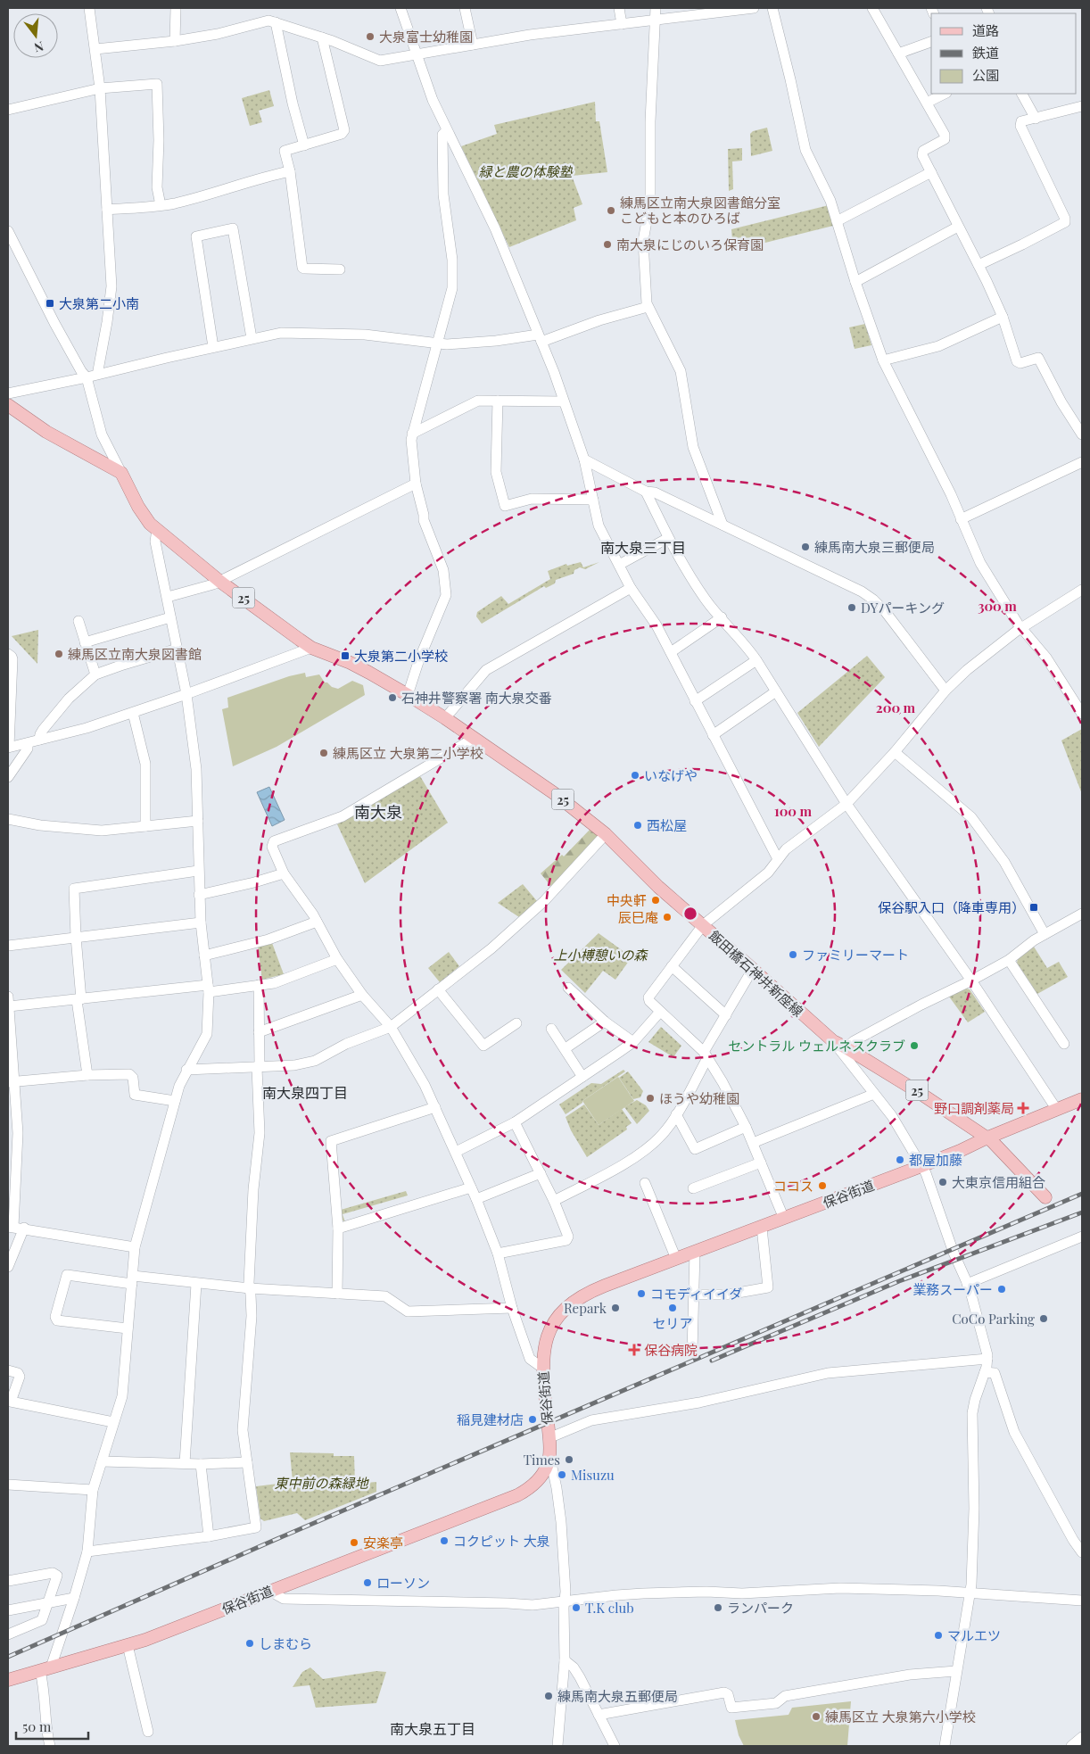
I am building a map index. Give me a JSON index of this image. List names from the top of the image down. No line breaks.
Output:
{"streets":{"main road":["25","飯田橋石神井新座線","保谷街道"]},"crossings":[["25","飯田橋石神井新座線"],["飯田橋石神井新座線","保谷街道"]],"districts":["南大泉三丁目","南大泉","南大泉四丁目","南大泉五丁目"],"parks":["緑と農の体験塾","上小榑憩いの森","東中前の森緑地"],"places":{"other":["大泉富士幼稚園","練馬区立南大泉図書館分室 こどもと本のひろば","南大泉にじのいろ保育園","練馬南大泉三郵便局","DYパーキング","練馬区立南大泉図書館","石神井警察署 南大泉交番","練馬区立 大泉第二小学校","いなげや","西松屋","中央軒","辰巳庵","ファミリーマート","セントラル ウェルネスクラブ","ほうや幼稚園","都屋加藤","大東京信用組合","ココス","業務スーパー","コモディイイダ","Repark","セリア","CoCo Parking","稲見建材店","Times","Misuzu","コクピット 大泉","安楽亭","ローソン","T.K club","ランパーク","マルエツ","しまむら","練馬南大泉五郵便局","練馬区立 大泉第六小学校"],"transit":["大泉第二小南","大泉第二小学校","保谷駅入口（降車専用）"],"health":["野口調剤薬局","保谷病院"]},"legend":["道路","鉄道","公園"],"scale_bar":"50 m","north":"bottom","rings":["300 m","200 m","100 m"]}
